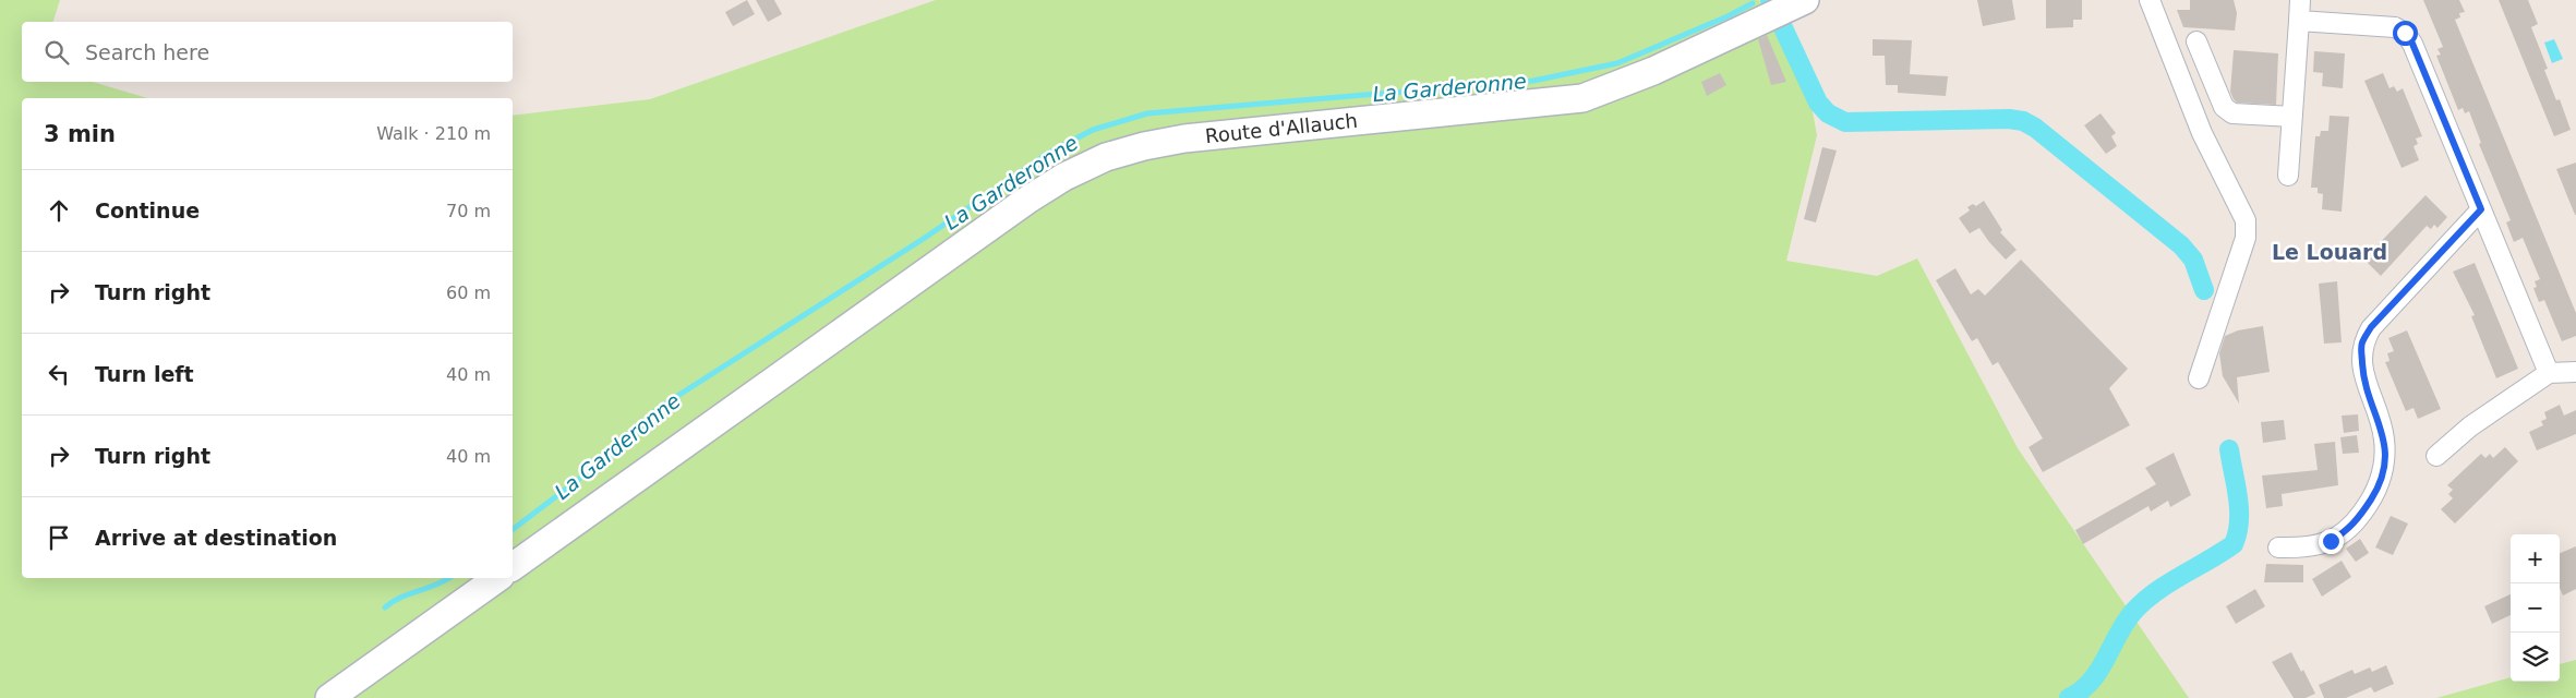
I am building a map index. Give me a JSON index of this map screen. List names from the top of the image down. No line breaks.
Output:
{"streets":{"main road":["Route d'Allauch"]},"districts":["Le Louard"],"water":["La Garderonne"],"page":{"search":"Search here","heading":["3 min","Walk · 210 m"],"list":[["Continue","70 m"],["Turn right","60 m"],["Turn left","40 m"],["Turn right","40 m"],"Arrive at destination"],"map_buttons":["+","−"]}}
